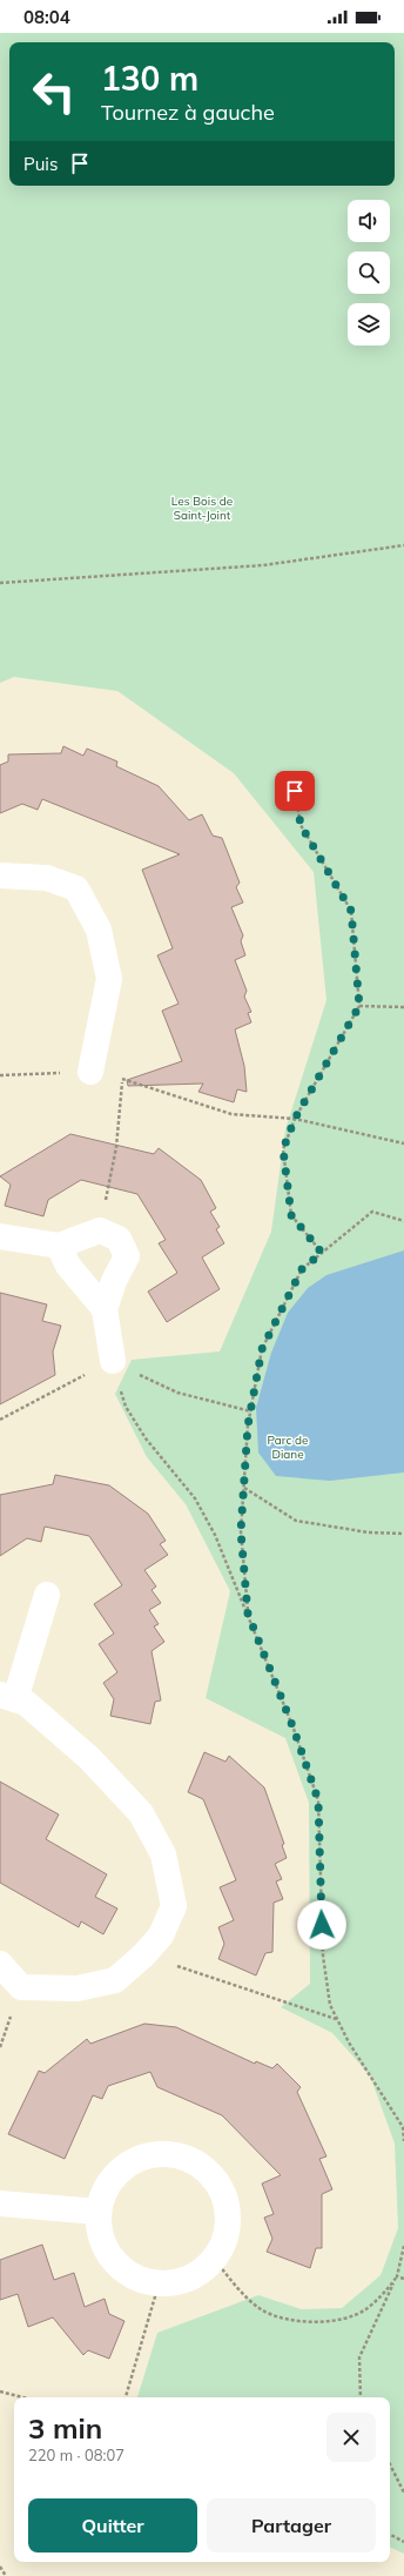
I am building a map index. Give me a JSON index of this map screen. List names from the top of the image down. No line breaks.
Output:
{"parks":["Les Bois de Saint-Joint","Parc de Diane"],"page":{"status":"08:04","turn":["130 m","Tournez à gauche"],"then":"Puis","heading":["3 min","220 m · 08:07"],"buttons":["Quitter","Partager"]}}
